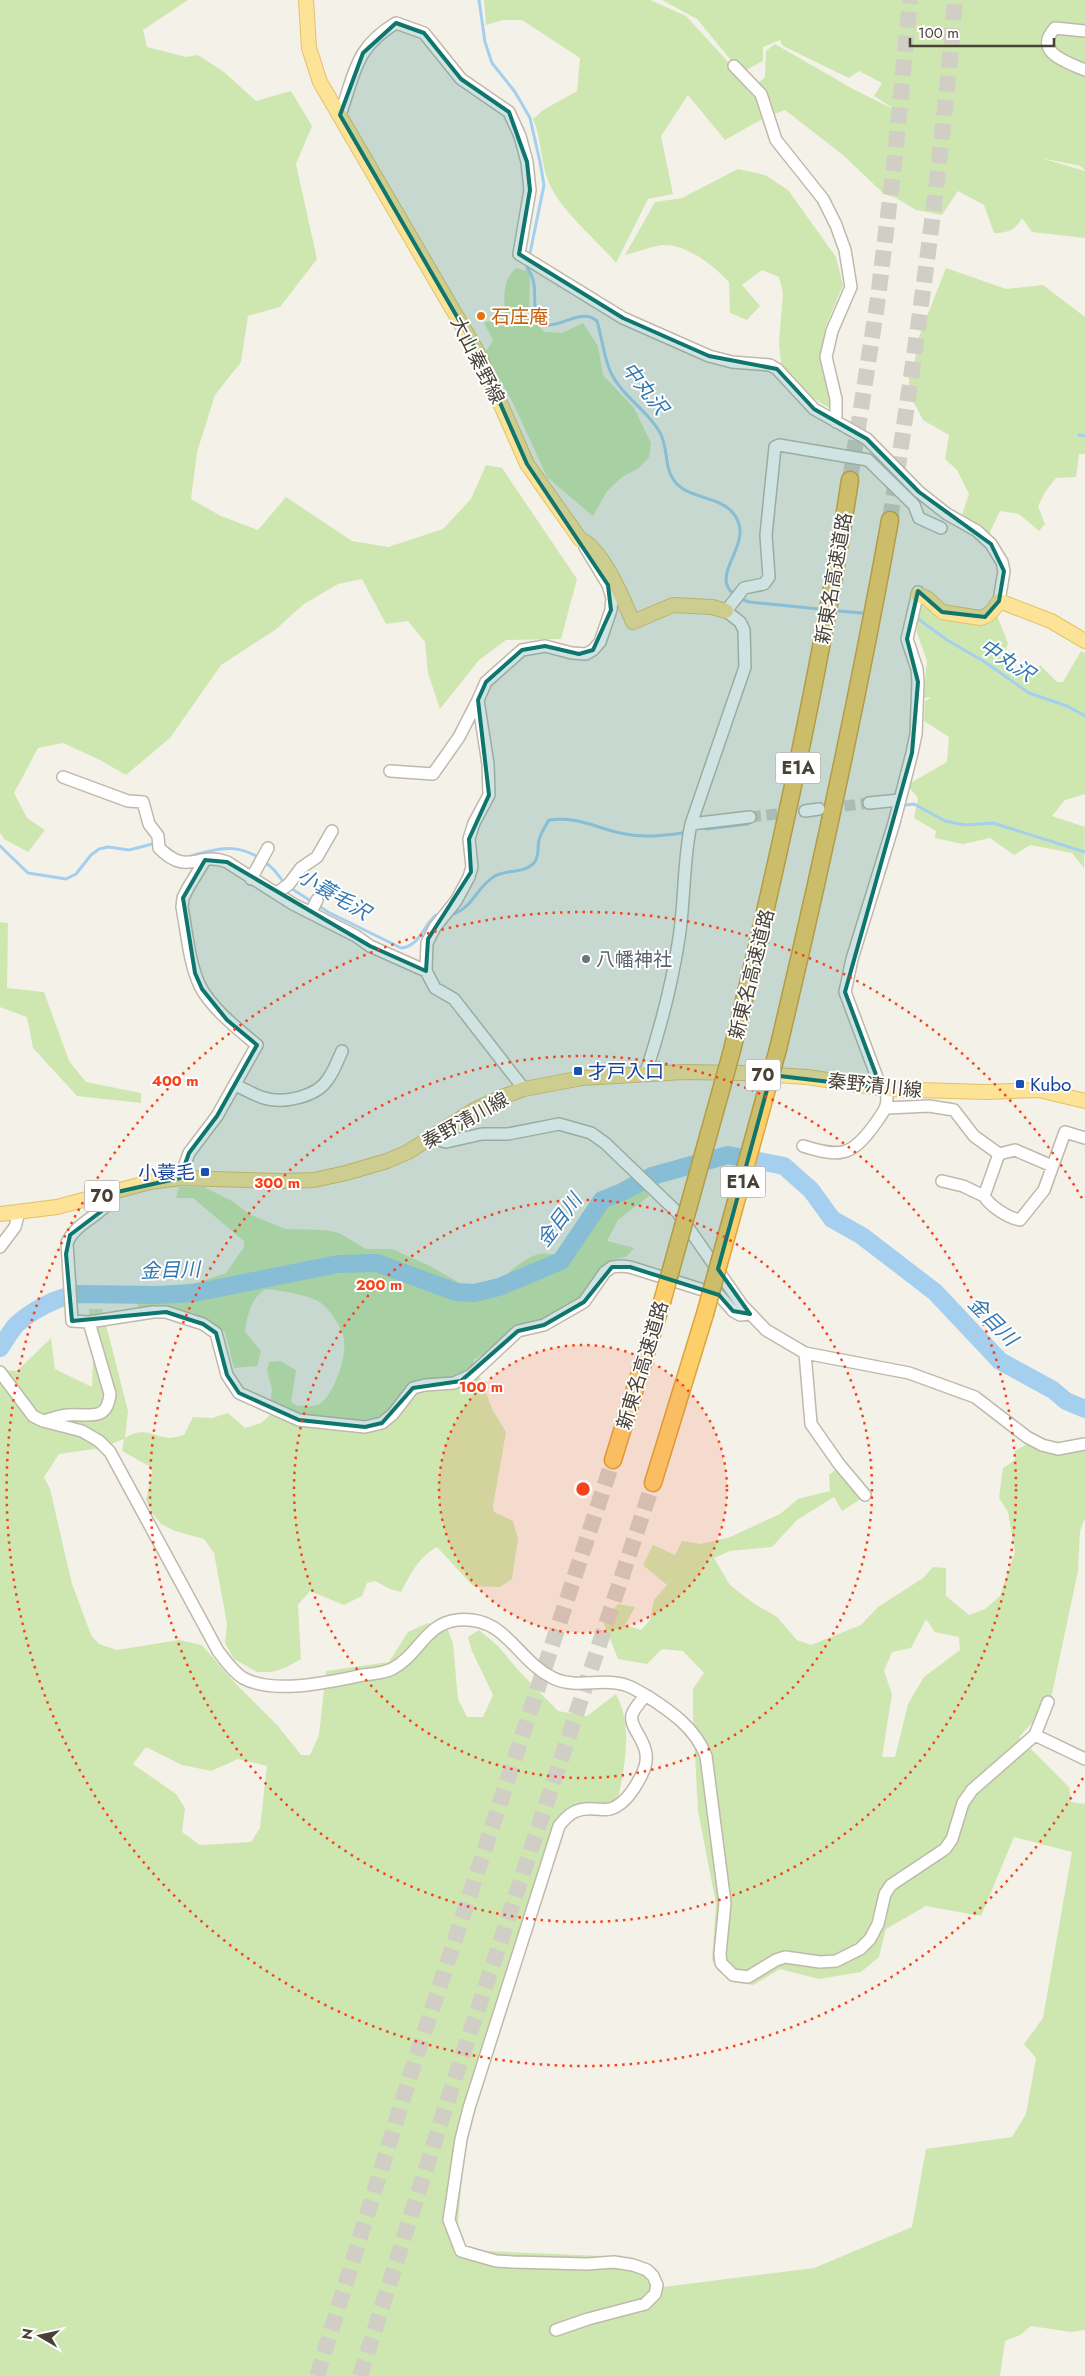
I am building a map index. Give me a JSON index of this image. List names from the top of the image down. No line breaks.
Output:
{"streets":{"highway":["新東名高速道路","E1A"],"main road":["大山秦野線","70","秦野清川線"]},"water":["中丸沢","小蓑毛沢","金目川"],"places":{"other":["石庄庵","八幡神社"],"transit":["才戸入口","Kubo","小蓑毛"]},"scale_bar":"100 m","north":"left","rings":["400 m","300 m","200 m","100 m"]}
